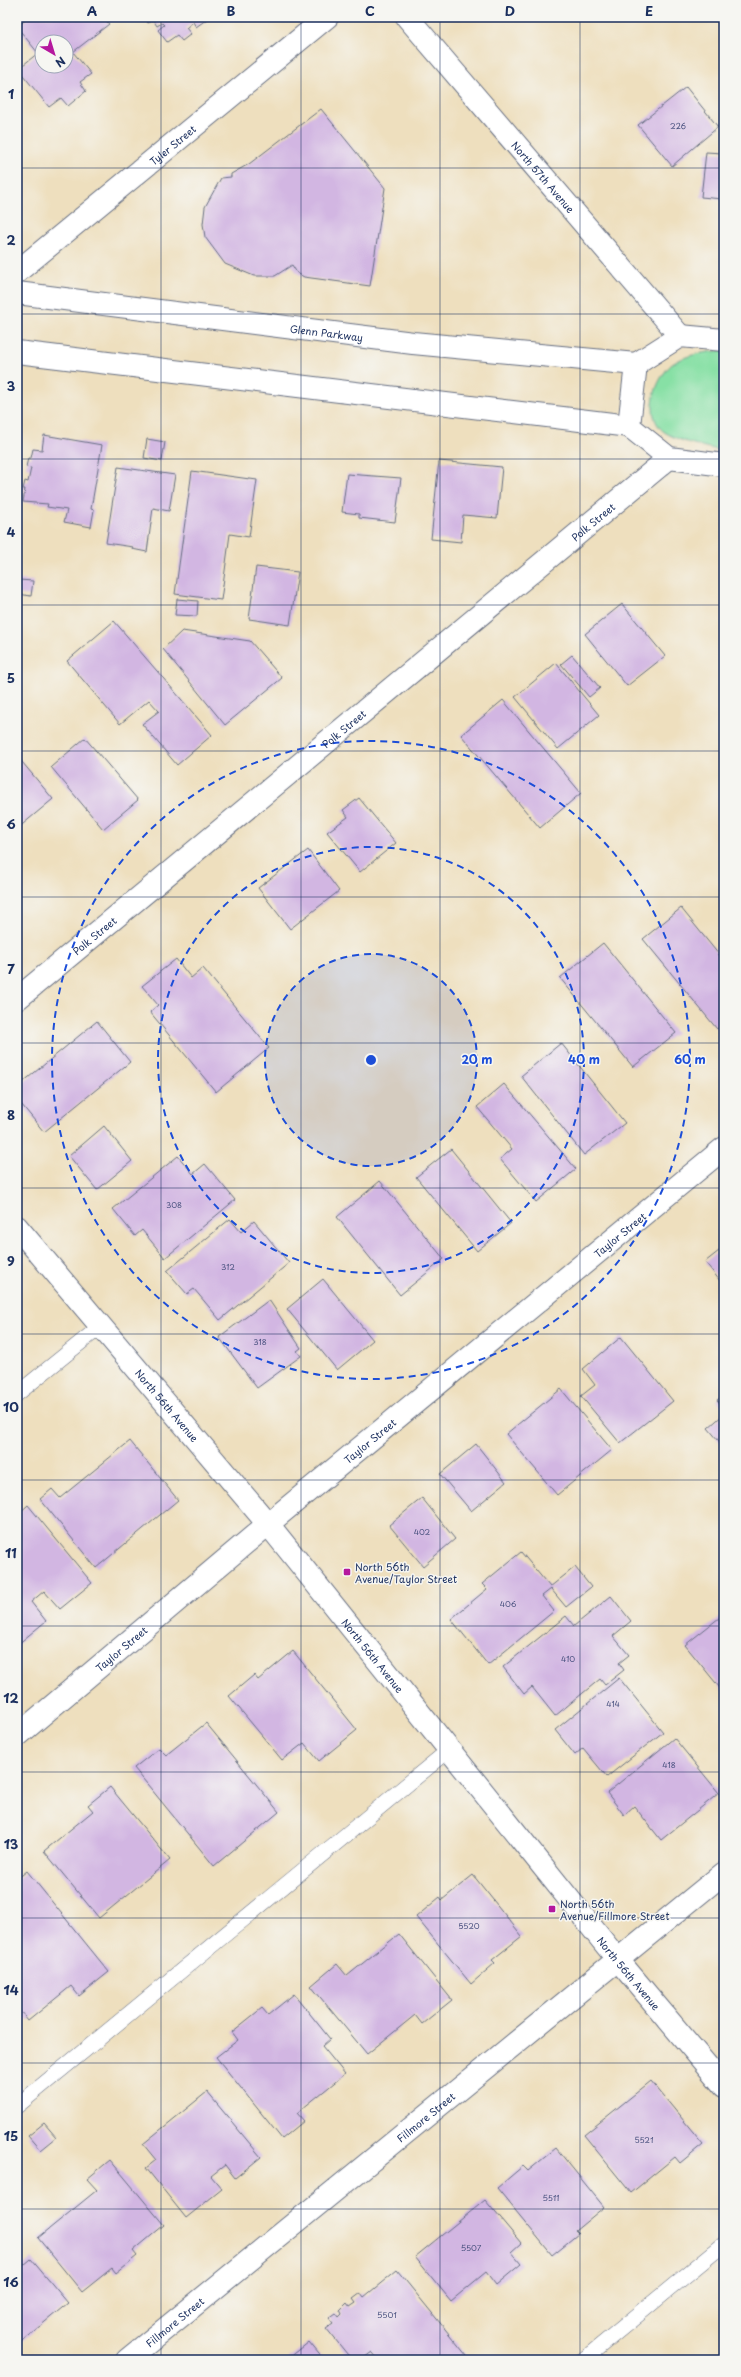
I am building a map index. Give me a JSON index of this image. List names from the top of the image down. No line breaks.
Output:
{"streets":{"street":["Tyler Street","North 57th Avenue","Glenn Parkway","Polk Street","Taylor Street","North 56th Avenue","Fillmore Street"]},"crossings":[["Taylor Street","North 56th Avenue"],["North 56th Avenue","Fillmore Street"]],"places":{"transit":["North 56th Avenue/Taylor Street","North 56th Avenue/Fillmore Street"]},"house_numbers":["226","308","312","318","402","406","410","414","418","5520","5521","5511","5507","5501"],"north":"bottom right","grid":{"columns":["A","B","C","D","E"],"rows":["1","2","3","4","5","6","7","8","9","10","11","12","13","14","15","16"]},"rings":["20 m","40 m","60 m"]}
